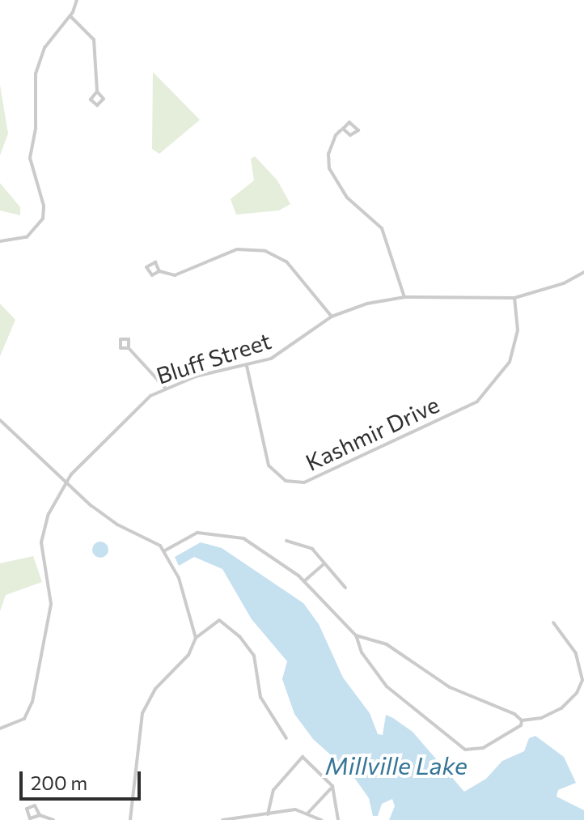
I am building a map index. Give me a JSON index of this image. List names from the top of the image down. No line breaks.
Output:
{"streets":{"street":["Bluff Street","Kashmir Drive"]},"crossings":[["Bluff Street","Kashmir Drive"]],"water":["Millville Lake"],"scale_bar":"200 m"}
